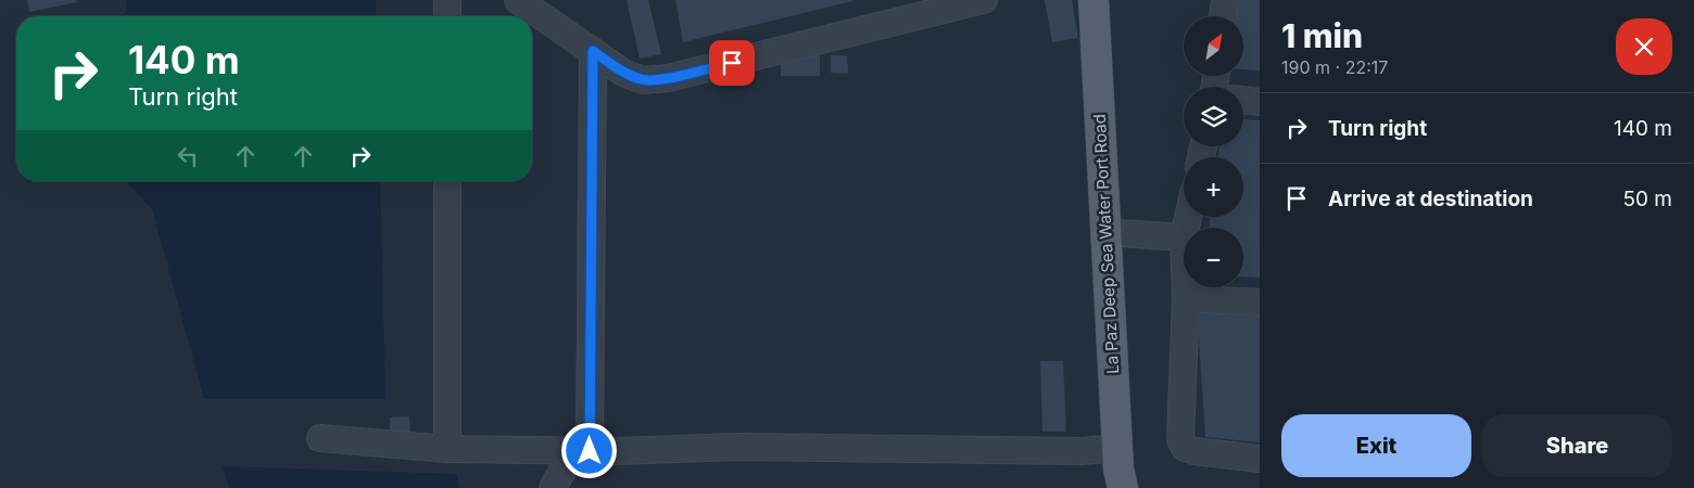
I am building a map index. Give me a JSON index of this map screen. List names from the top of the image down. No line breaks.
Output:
{"streets":{"main road":["La Paz Deep Sea Water Port Road"]},"north":"top right","page":{"heading":["1 min","190 m · 22:17"],"map_buttons":["+","−"],"turn":["140 m","Turn right"],"list":[{"name":"Turn right","value":"140 m"},{"name":"Arrive at destination","value":"50 m"}],"buttons":["Exit","Share"]}}
